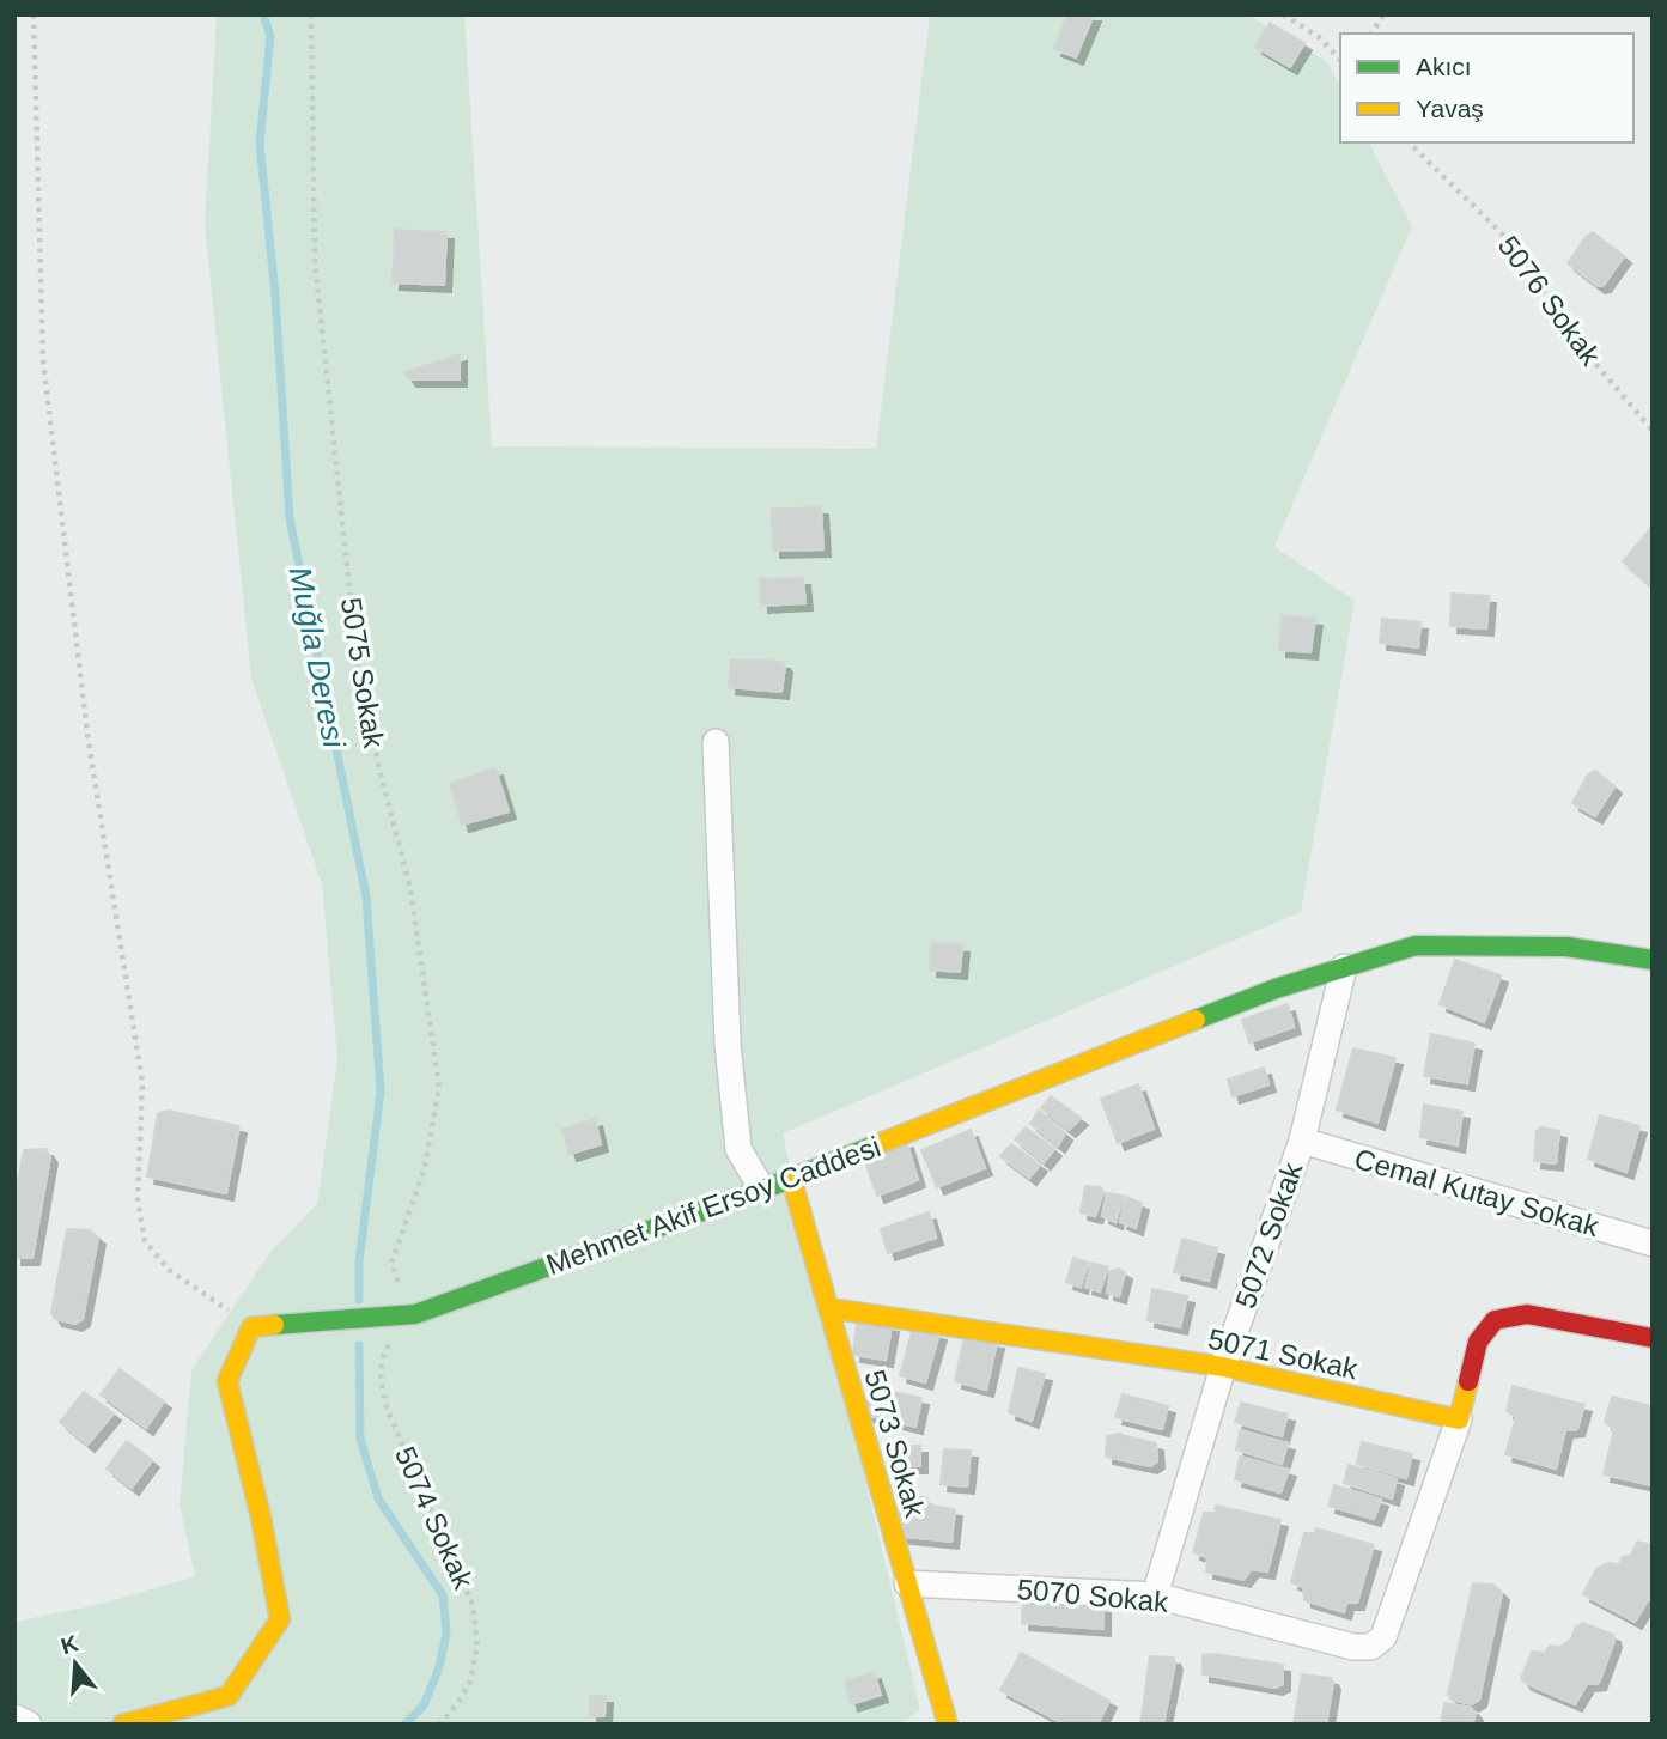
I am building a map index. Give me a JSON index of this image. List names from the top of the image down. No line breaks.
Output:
{"streets":{"street":["Cemal Kutay Sokak","Mehmet Akif Ersoy Caddesi","5072 Sokak","5071 Sokak","5073 Sokak","5070 Sokak"],"path":["5076 Sokak","5075 Sokak","5074 Sokak"]},"crossings":[["5075 Sokak","Mehmet Akif Ersoy Caddesi"],["5075 Sokak","5074 Sokak"],["Cemal Kutay Sokak","5072 Sokak"],["Mehmet Akif Ersoy Caddesi","5072 Sokak"],["Mehmet Akif Ersoy Caddesi","5073 Sokak"],["Mehmet Akif Ersoy Caddesi","5074 Sokak"],["5072 Sokak","5071 Sokak"],["5072 Sokak","5070 Sokak"],["5071 Sokak","5073 Sokak"],["5071 Sokak","5070 Sokak"],["5073 Sokak","5070 Sokak"]],"water":["Muğla Deresi"],"legend":["Akıcı","Yavaş"],"north":"top"}
